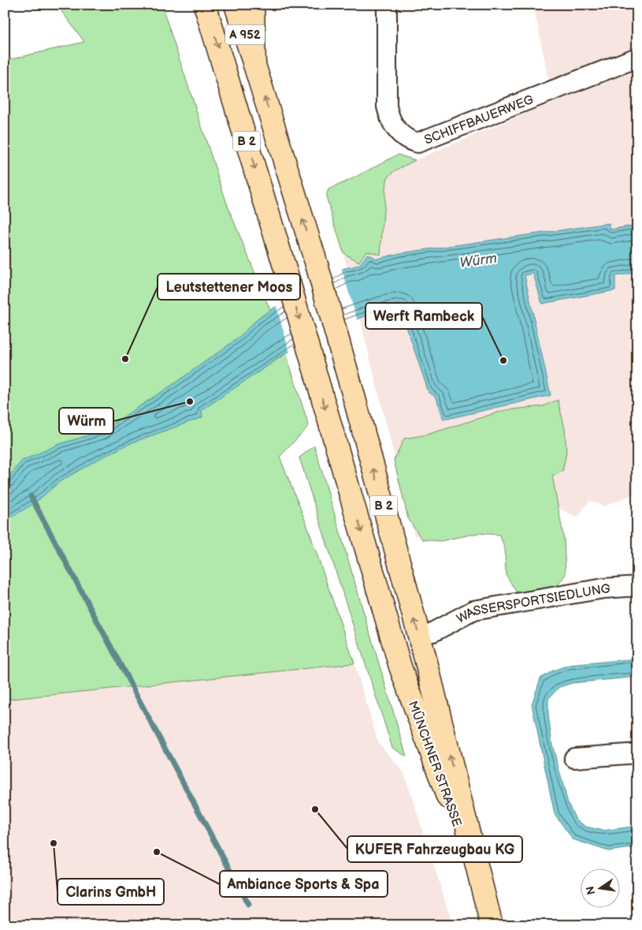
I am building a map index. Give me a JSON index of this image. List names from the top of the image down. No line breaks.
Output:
{"streets":{"main road":["A 952","B 2","MÜNCHNER STRASSE"],"street":["SCHIFFBAUERWEG","WASSERSPORTSIEDLUNG"]},"crossings":[["A 952","MÜNCHNER STRASSE"]],"water":["Würm"],"places":["Leutstettener Moos","Werft Rambeck","Würm","KUFER Fahrzeugbau KG","Clarins GmbH","Ambiance Sports & Spa"],"north":"left"}
